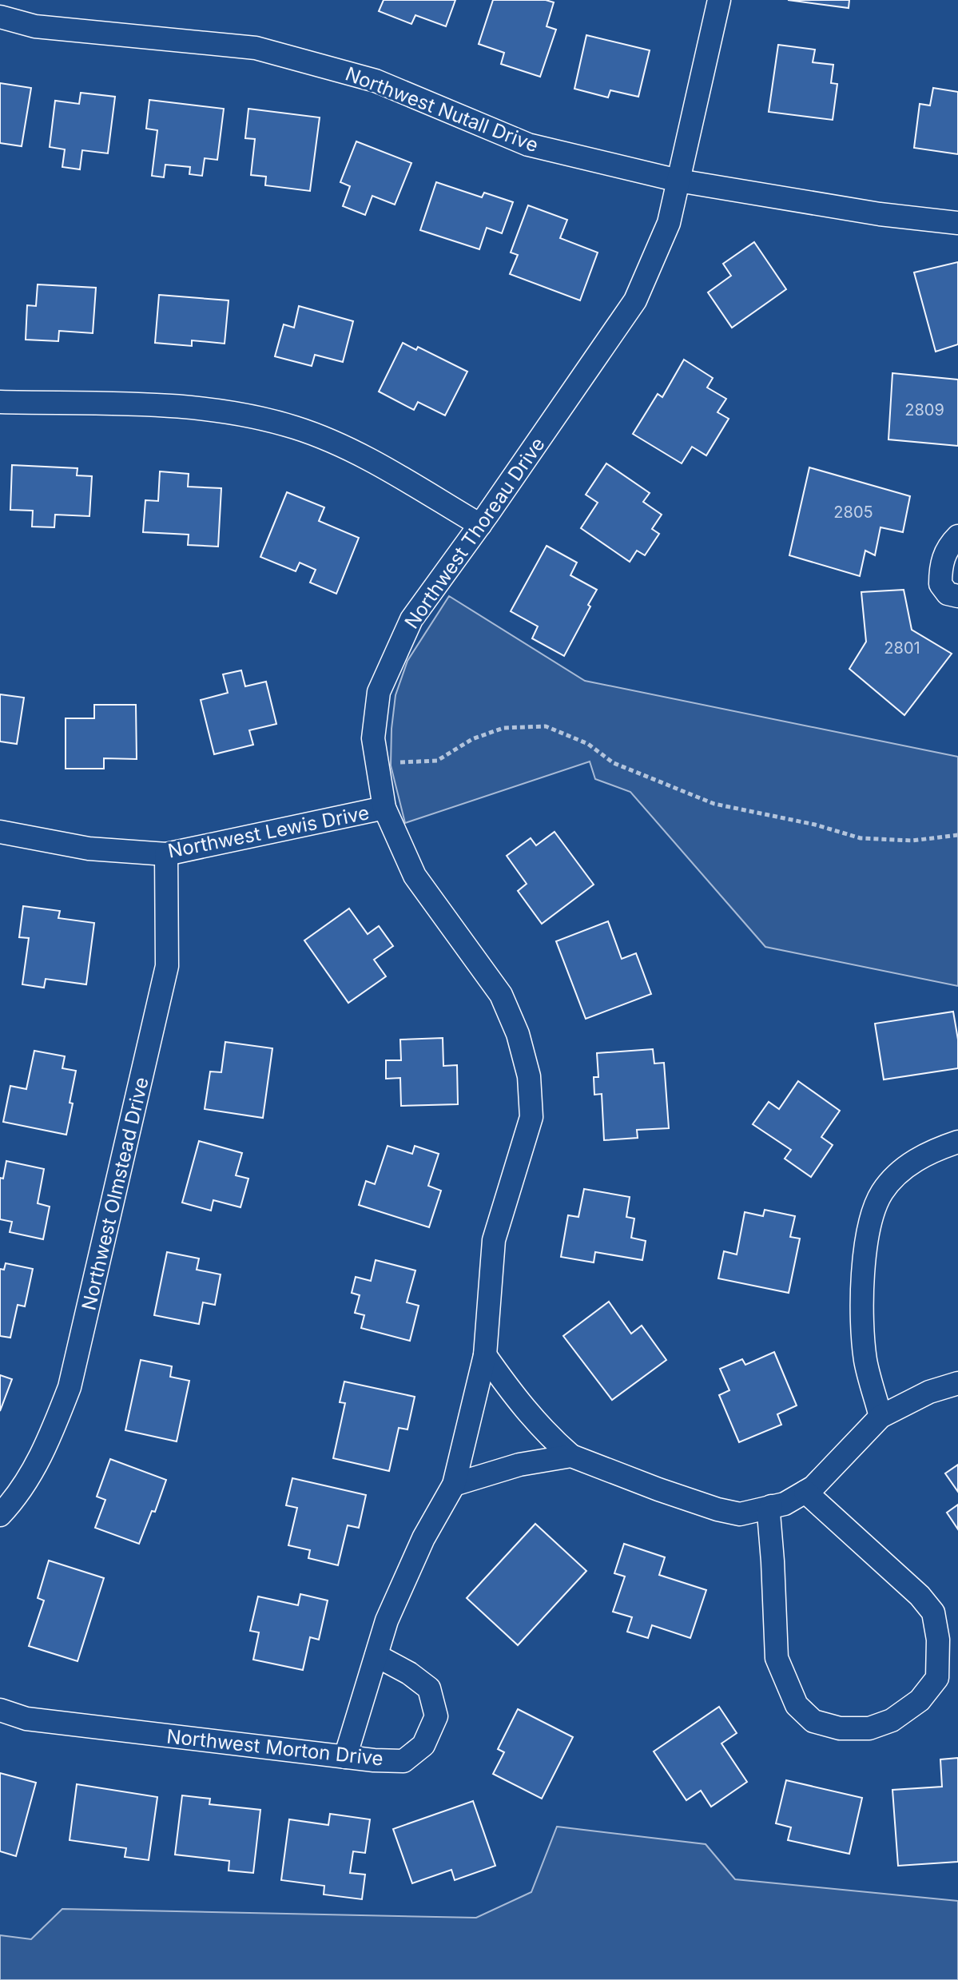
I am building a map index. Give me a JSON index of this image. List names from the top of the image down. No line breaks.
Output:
{"streets":{"street":["Northwest Nutall Drive","Northwest Thoreau Drive","Northwest Lewis Drive","Northwest Olmstead Drive","Northwest Morton Drive"]},"crossings":[["Northwest Nutall Drive","Northwest Thoreau Drive"],["Northwest Thoreau Drive","Northwest Lewis Drive"],["Northwest Thoreau Drive","Northwest Morton Drive"],["Northwest Lewis Drive","Northwest Olmstead Drive"]],"house_numbers":["2809","2805","2801"]}
